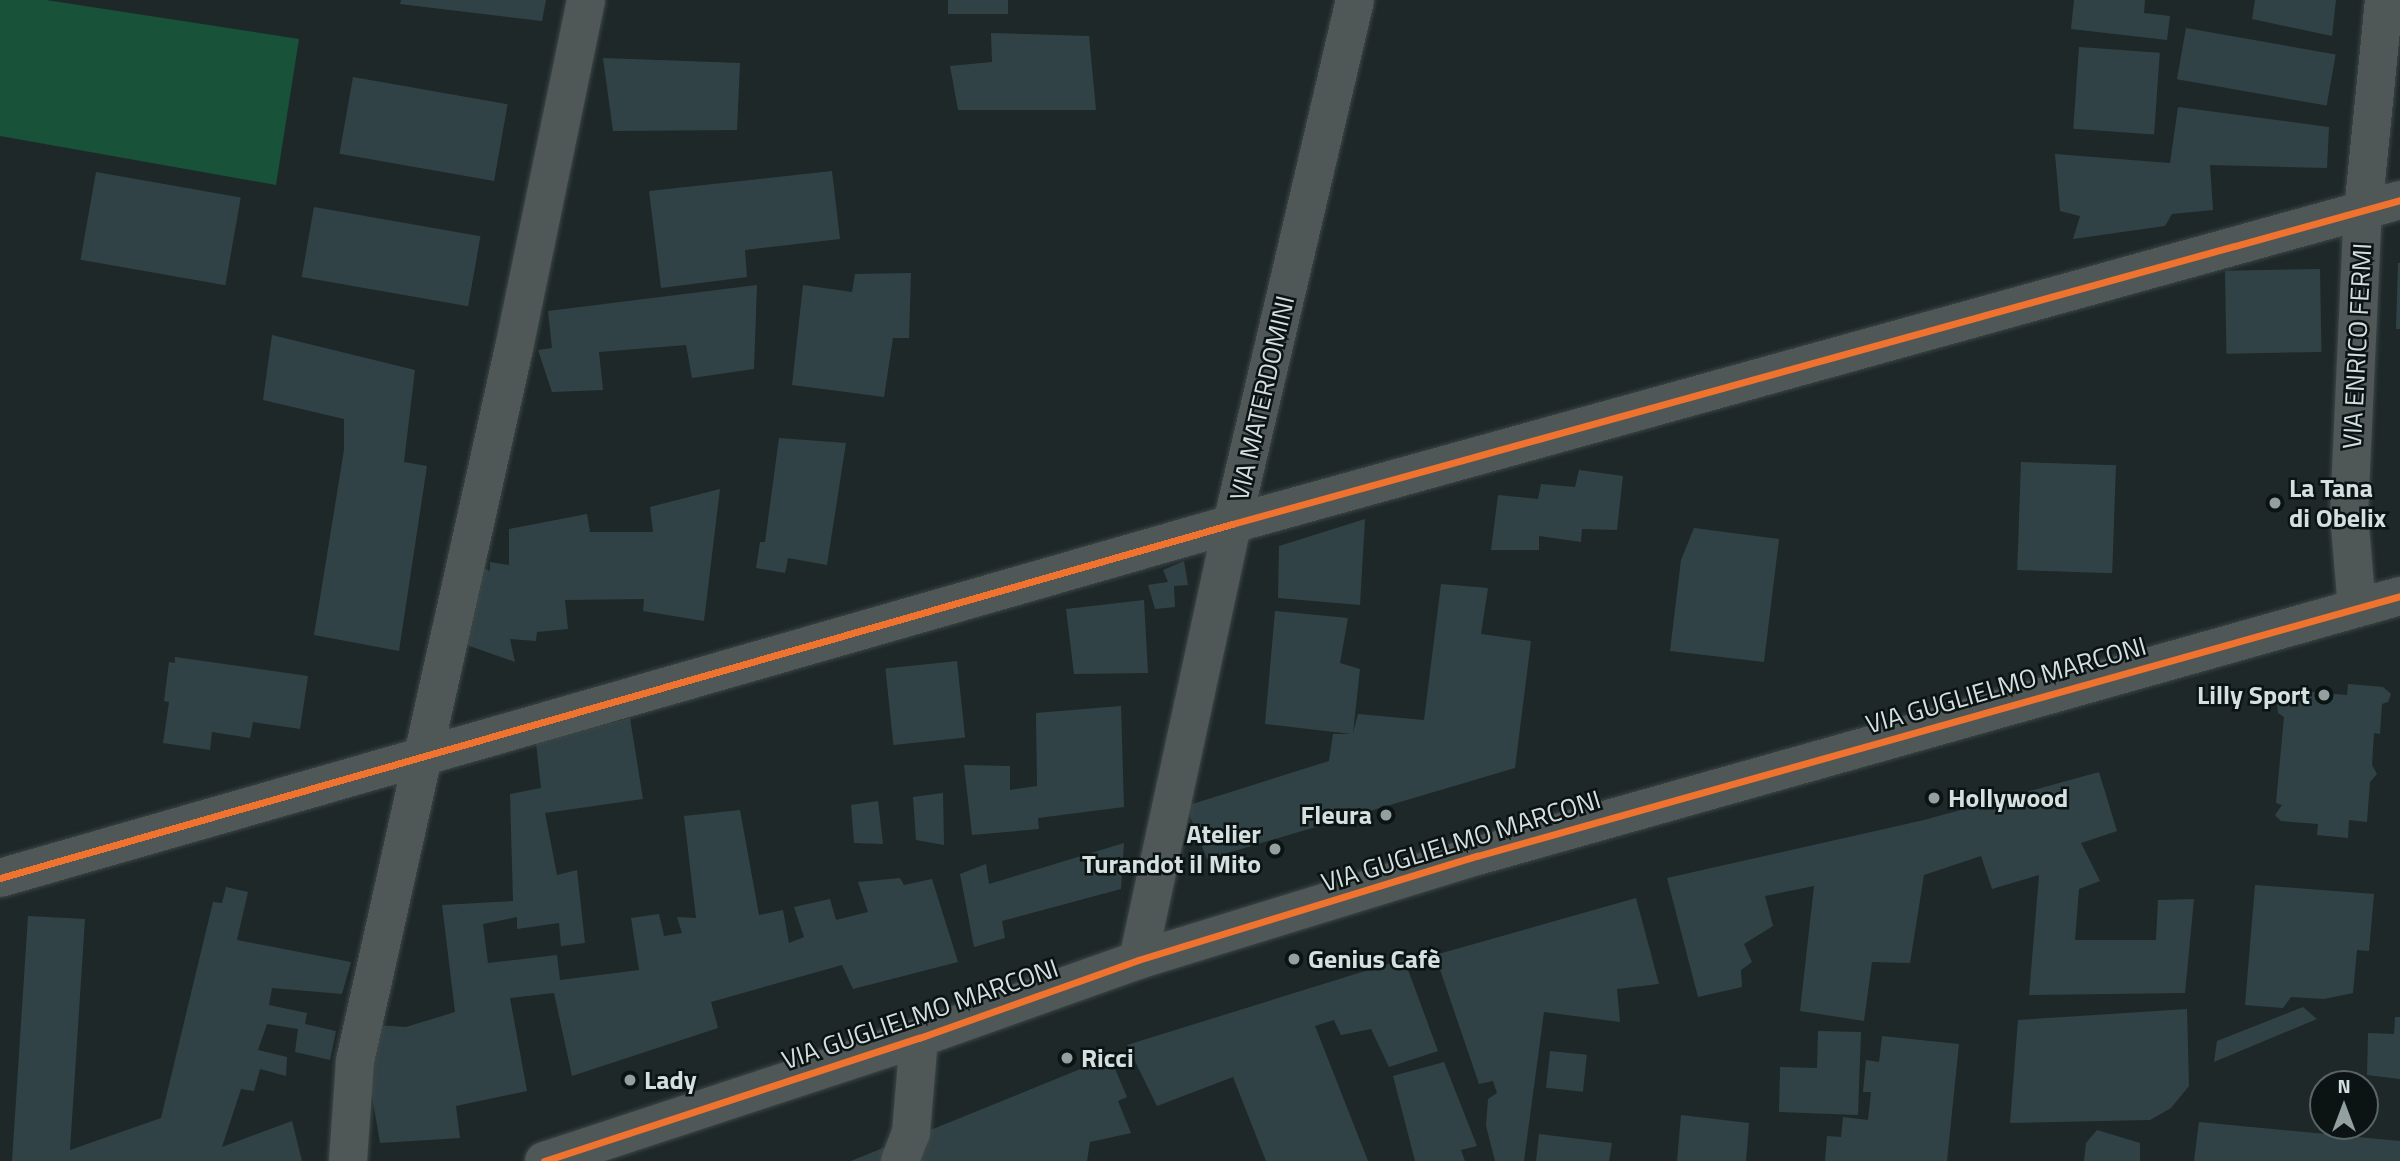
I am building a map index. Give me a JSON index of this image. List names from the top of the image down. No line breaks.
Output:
{"streets":{"street":["VIA ENRICO FERMI","VIA MATERDOMINI","VIA GUGLIELMO MARCONI"]},"crossings":[["VIA ENRICO FERMI","VIA GUGLIELMO MARCONI"],["VIA MATERDOMINI","VIA GUGLIELMO MARCONI"]],"places":["La Tana di Obelix","Lilly Sport","Hollywood","Fleura","Atelier Turandot il Mito","Genius Cafè","Ricci","Lady"],"north":"top"}
